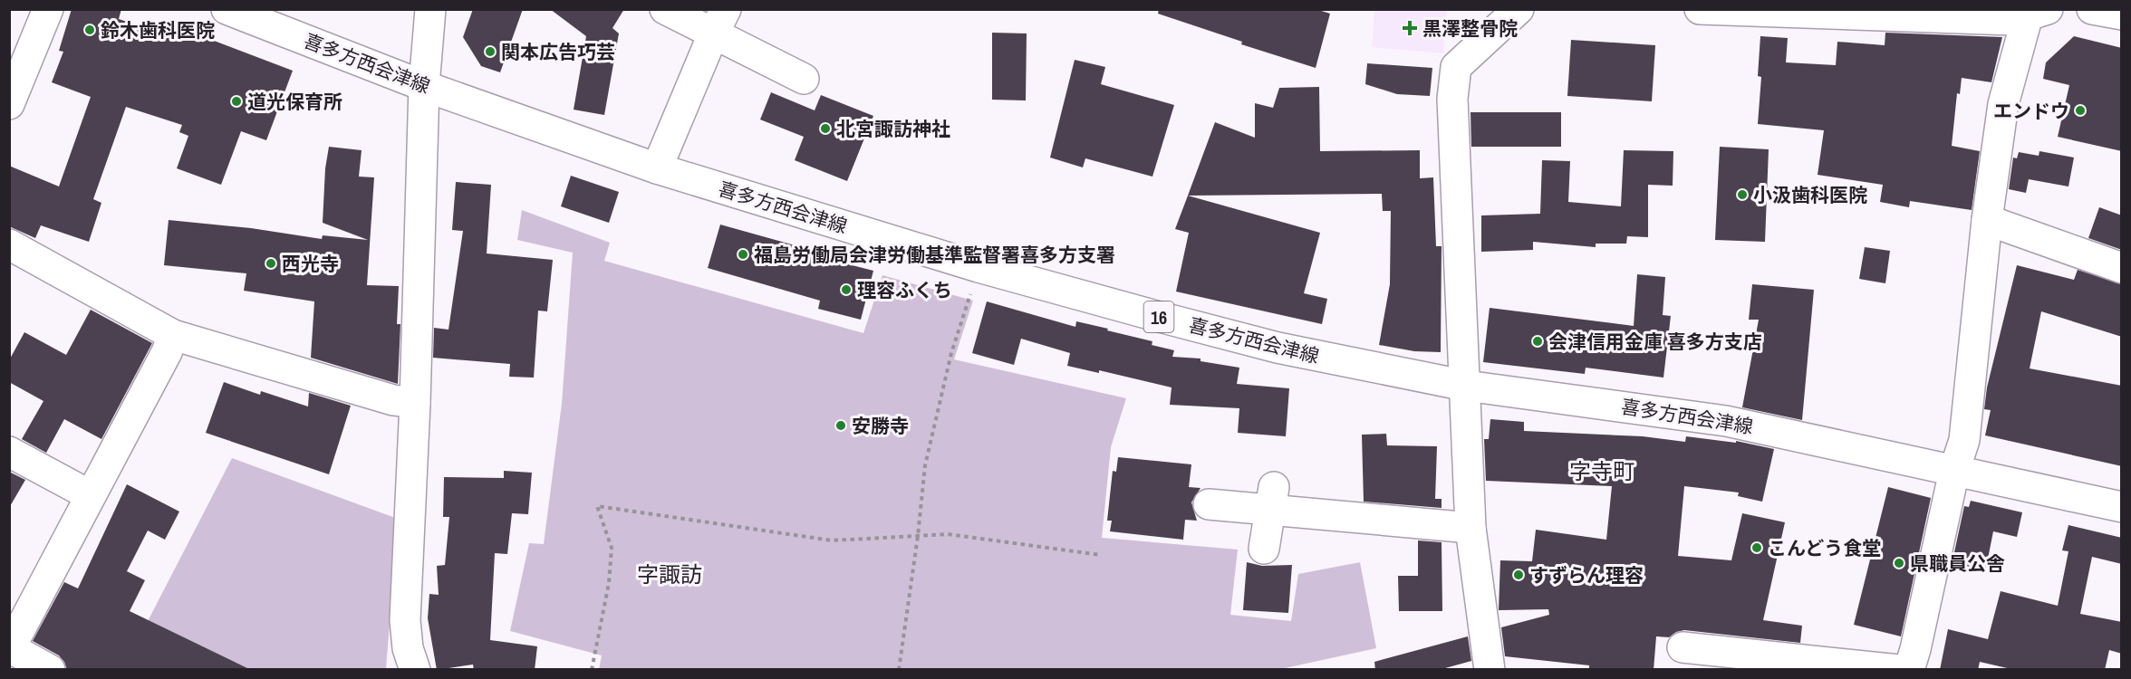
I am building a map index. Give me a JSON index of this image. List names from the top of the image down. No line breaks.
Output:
{"streets":{"street":["喜多方西会津線","16"]},"districts":["字寺町","字諏訪"],"places":{"health":["黒澤整骨院"],"other":["鈴木歯科医院","関本広告巧芸","道光保育所","エンドウ","北宮諏訪神社","小汲歯科医院","福島労働局会津労働基準監督署喜多方支署","西光寺","理容ふくち","会津信用金庫 喜多方支店","安勝寺","こんどう食堂","県職員公舎","すずらん理容"]}}
